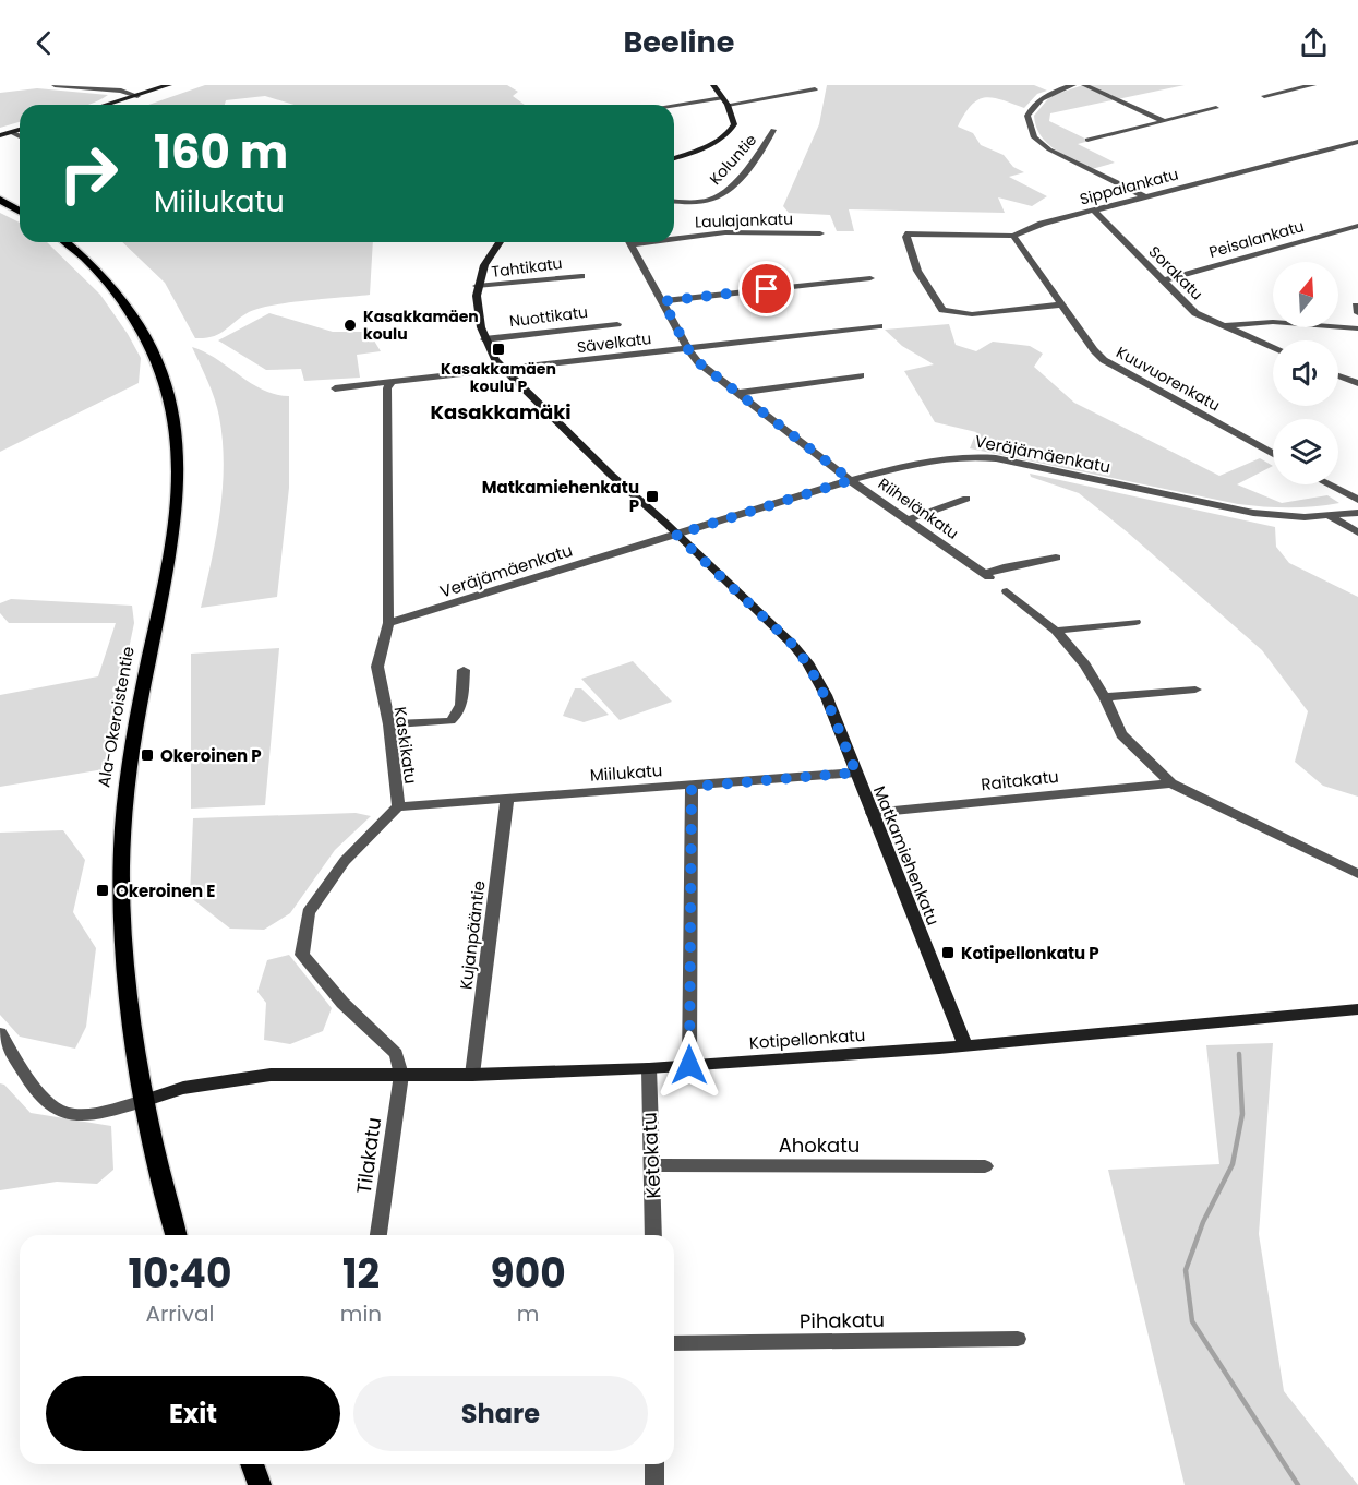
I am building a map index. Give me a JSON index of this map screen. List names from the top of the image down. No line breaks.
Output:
{"streets":{"main road":["Ala-Okeroistentie"],"street":["Koluntie","Sippalankatu","Laulajankatu","Peisalankatu","Tahtikatu","Sorakatu","Nuottikatu","Sävelkatu","Kuuvuorenkatu","Veräjämäenkatu","Riihelänkatu","Kaskikatu","Miilukatu","Raitakatu","Matkamiehenkatu","Kujanpääntie","Kotipellonkatu","Ahokatu","Tilakatu","Ketokatu","Pihakatu"]},"crossings":[["Sippalankatu","Sorakatu"],["Sippalankatu","Kuuvuorenkatu"],["Peisalankatu","Sorakatu"],["Tahtikatu","Matkamiehenkatu"],["Nuottikatu","Matkamiehenkatu"],["Sävelkatu","Riihelänkatu"],["Sävelkatu","Kaskikatu"],["Sävelkatu","Matkamiehenkatu"],["Veräjämäenkatu","Riihelänkatu"],["Veräjämäenkatu","Kaskikatu"],["Veräjämäenkatu","Matkamiehenkatu"],["Ala-Okeroistentie","Kotipellonkatu"],["Kaskikatu","Miilukatu"],["Kaskikatu","Kotipellonkatu"],["Kaskikatu","Tilakatu"],["Miilukatu","Matkamiehenkatu"],["Miilukatu","Kujanpääntie"],["Raitakatu","Matkamiehenkatu"],["Matkamiehenkatu","Kotipellonkatu"],["Kujanpääntie","Kotipellonkatu"],["Kotipellonkatu","Tilakatu"],["Kotipellonkatu","Ketokatu"],["Ahokatu","Ketokatu"]],"districts":["Kasakkamäki"],"places":{"other":["Kasakkamäen koulu"],"transit":["Kasakkamäen koulu P","Matkamiehenkatu P","Okeroinen P","Okeroinen E","Kotipellonkatu P"]},"north":"top","page":{"header":"Beeline","turn":["160 m","Miilukatu"],"eta":["10:40","Arrival","12","min","900","m"],"buttons":["Exit","Share"]}}
